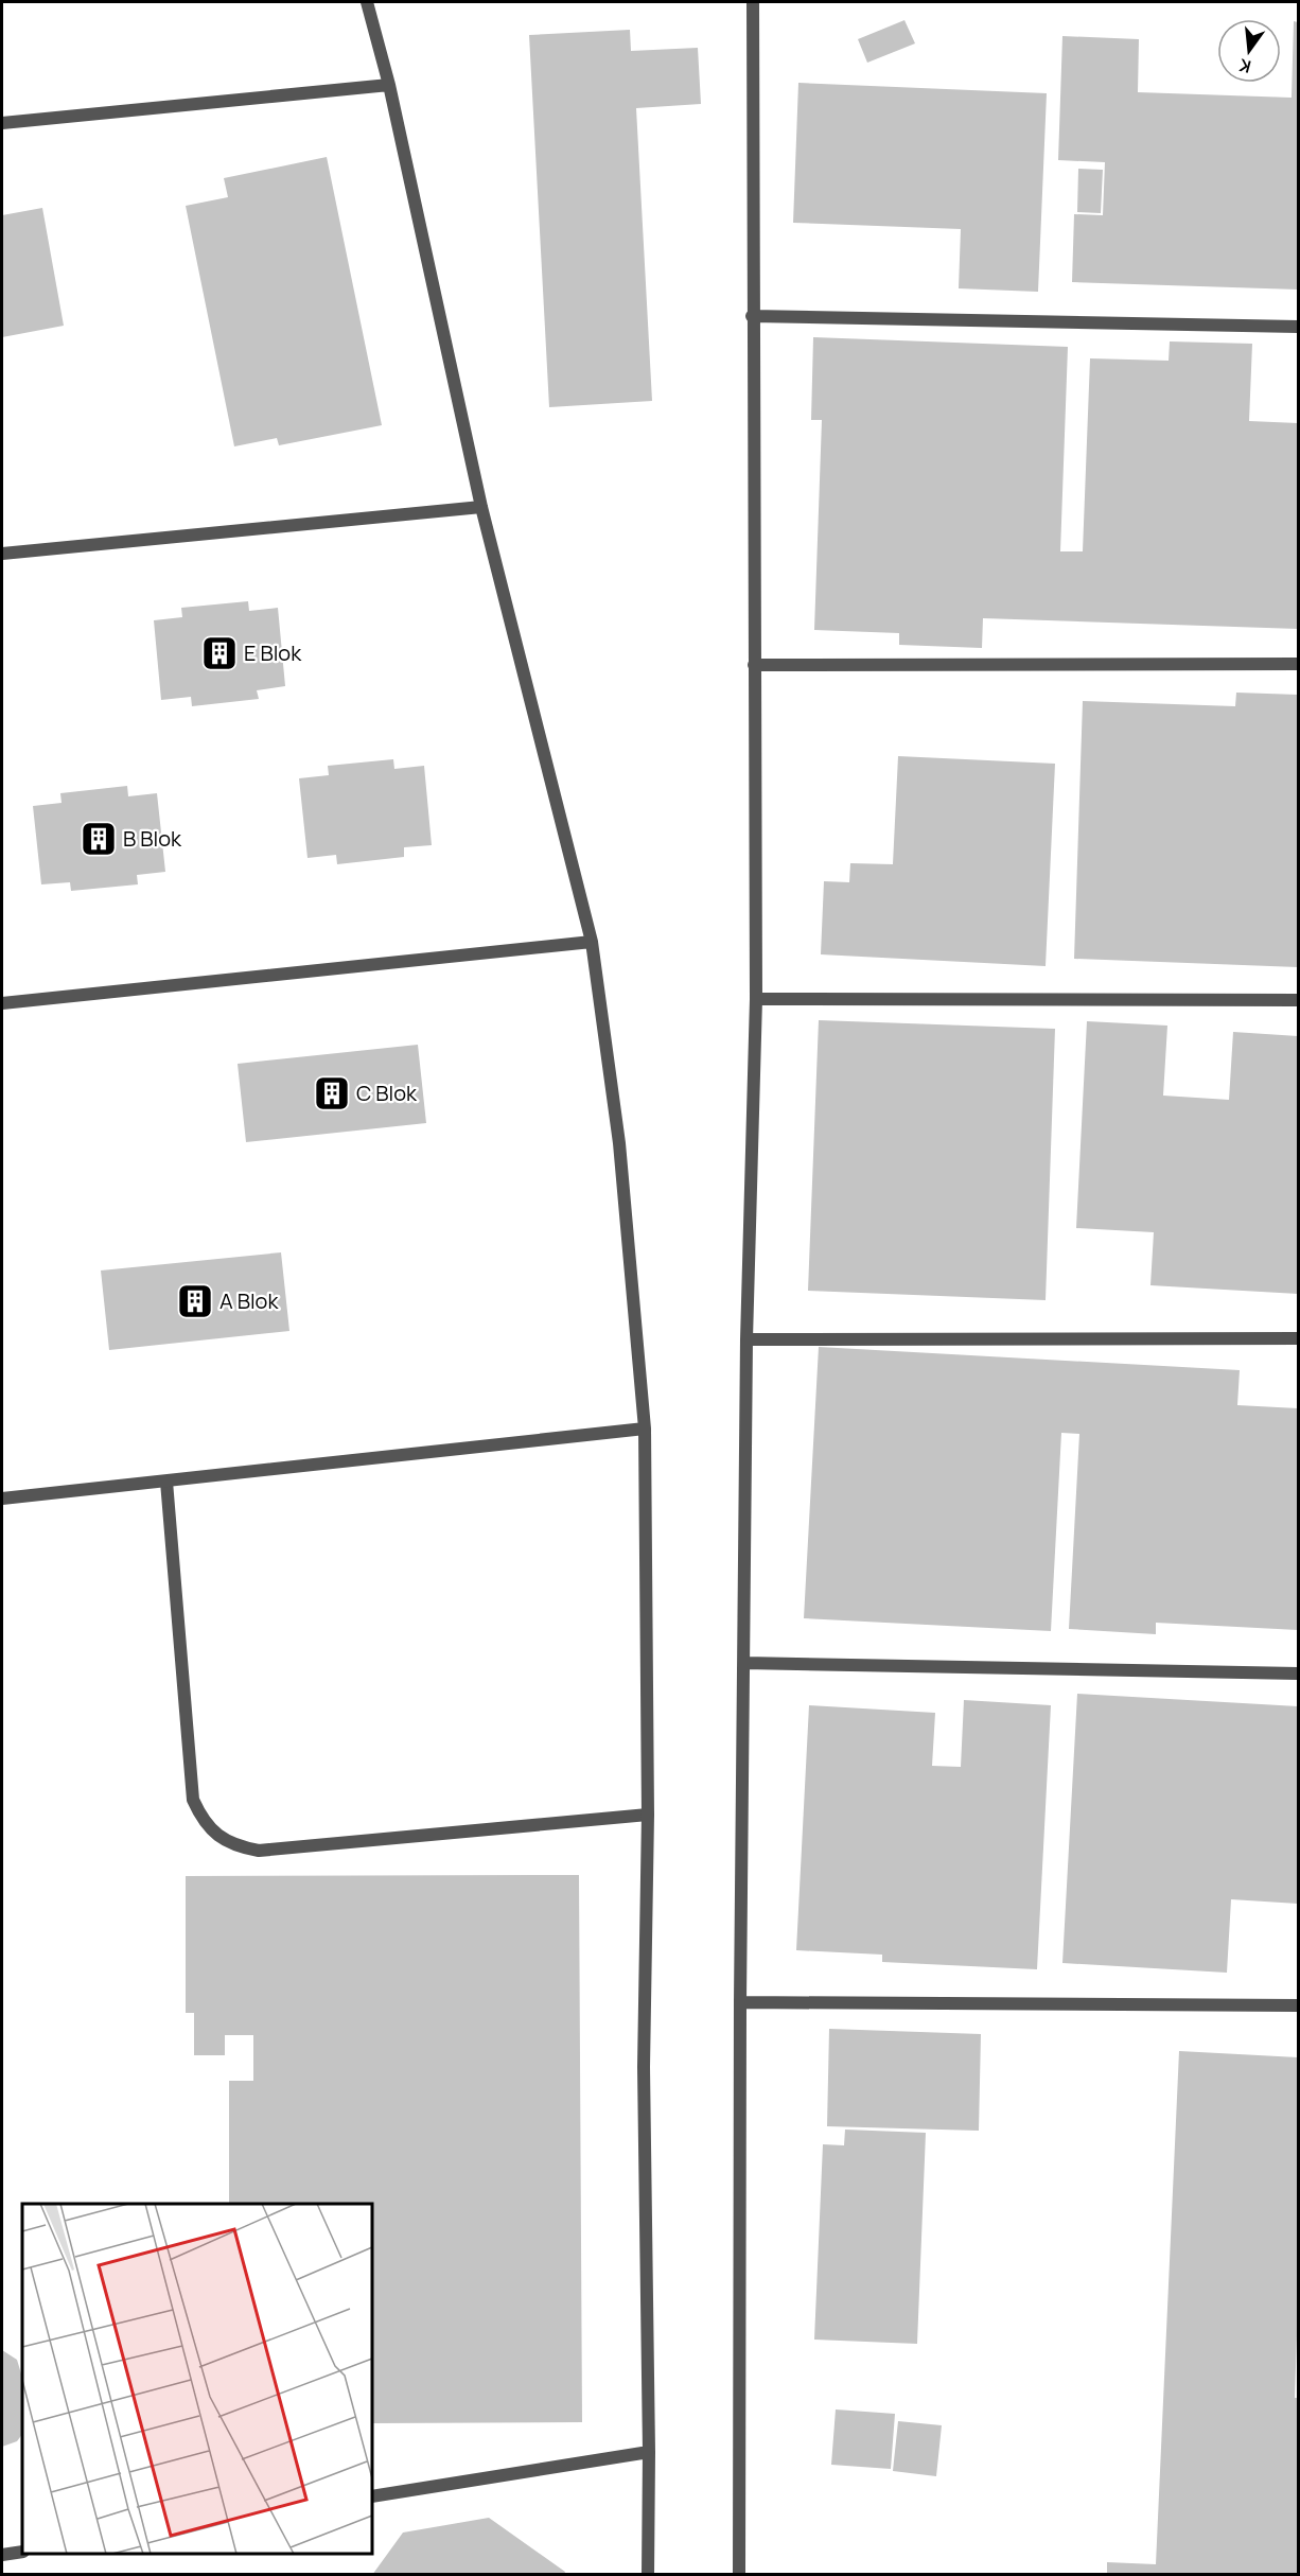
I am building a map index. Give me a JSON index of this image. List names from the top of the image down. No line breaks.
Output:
{"places":{"building":["E Blok","B Blok","C Blok","A Blok"]},"north":"bottom"}
